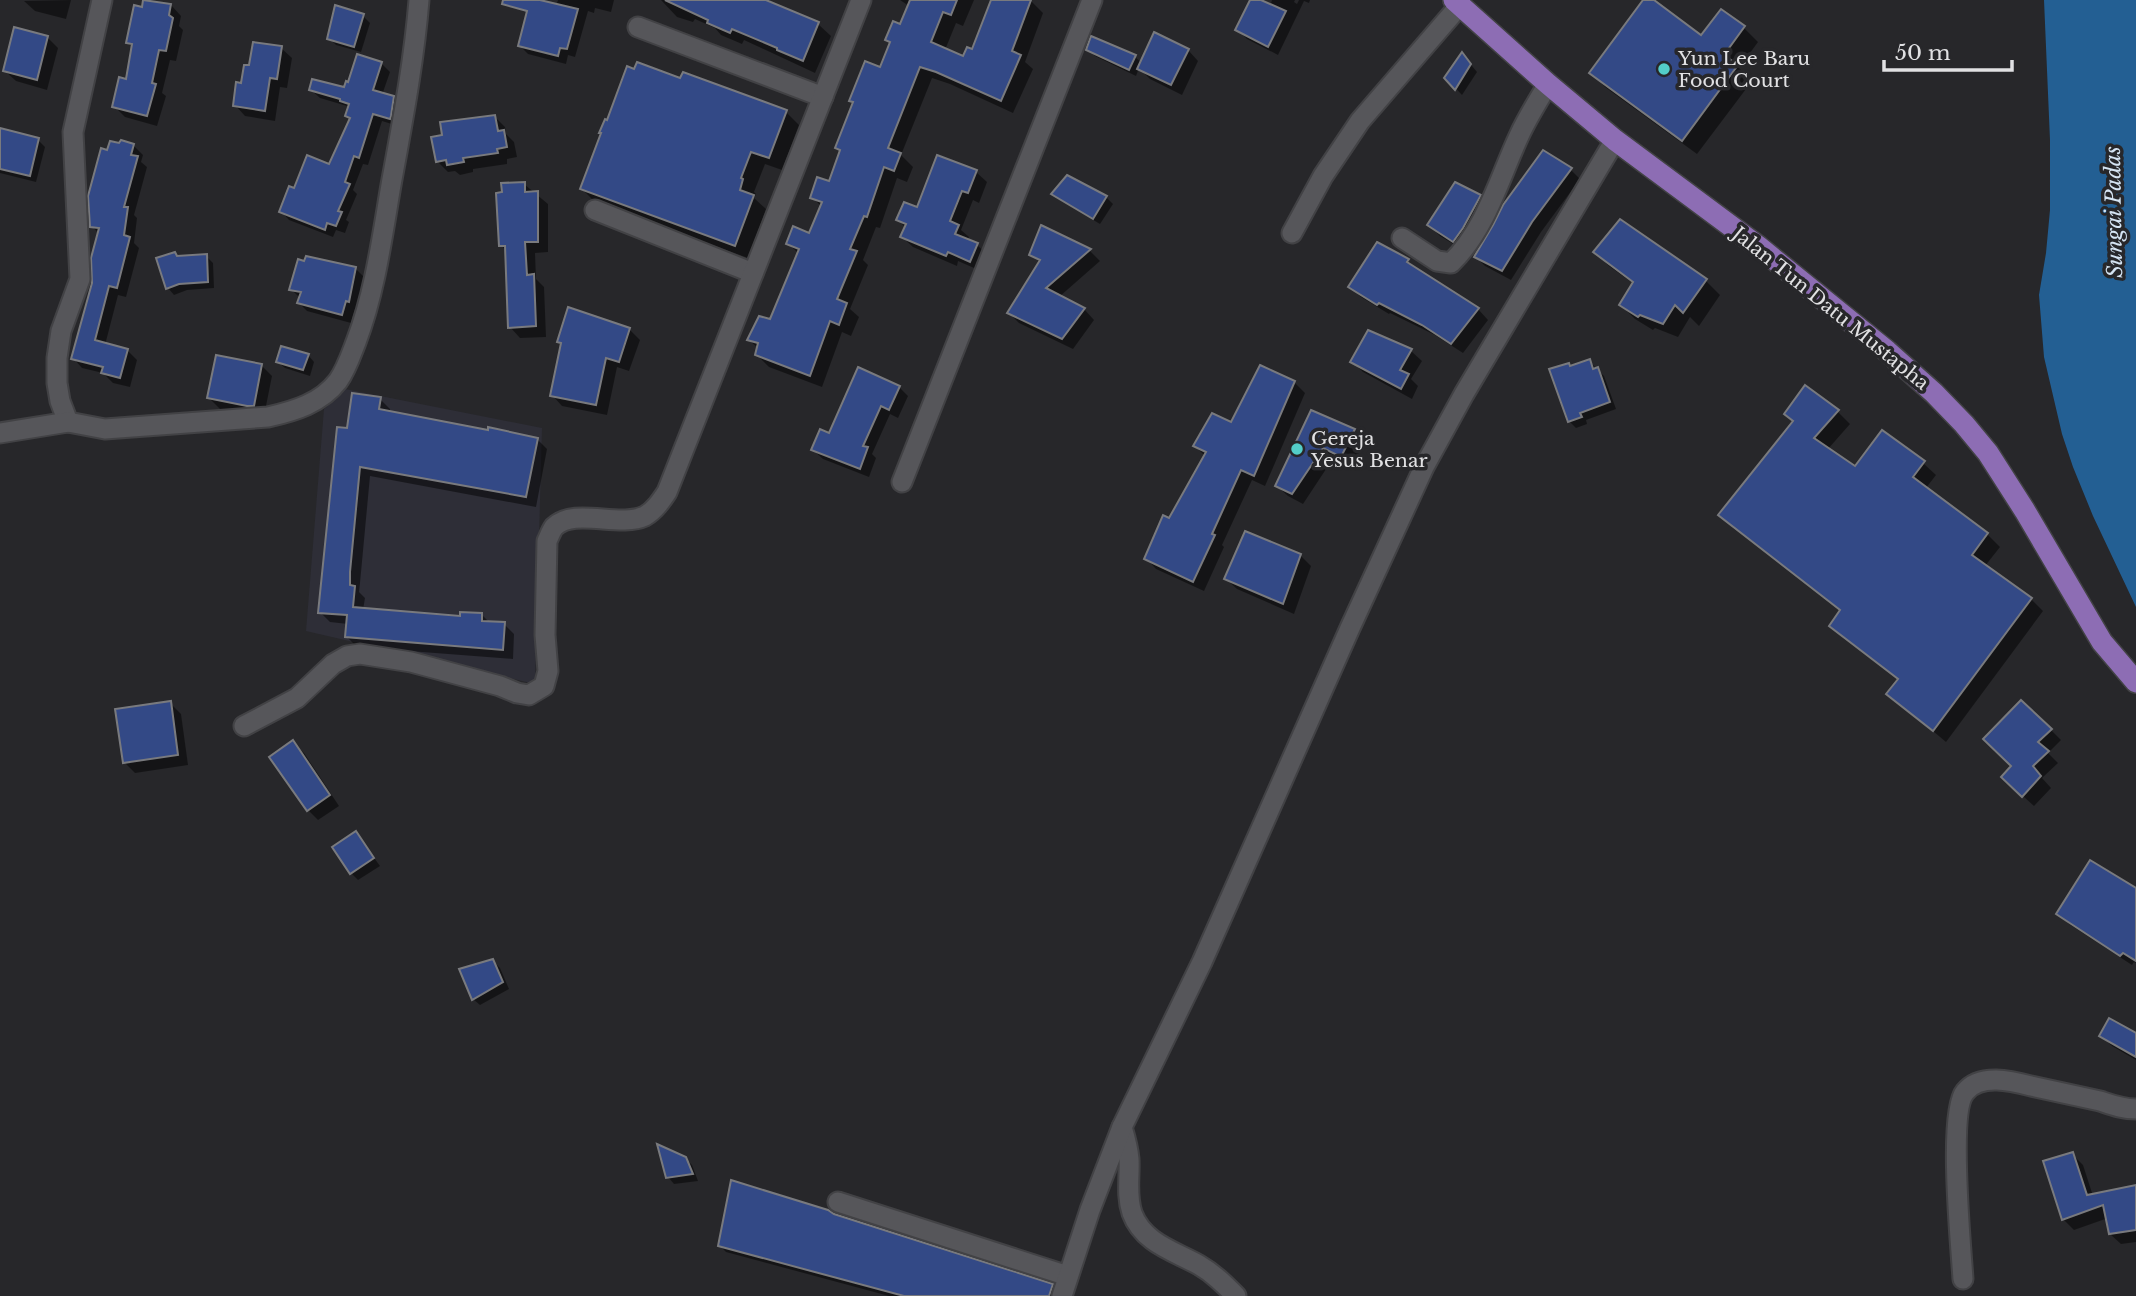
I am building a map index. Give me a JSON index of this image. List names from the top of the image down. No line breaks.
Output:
{"streets":{"main road":["Jalan Tun Datu Mustapha"]},"water":["Sungai Padas"],"places":["Yun Lee Baru Food Court","Gereja Yesus Benar"],"scale_bar":"50 m"}
